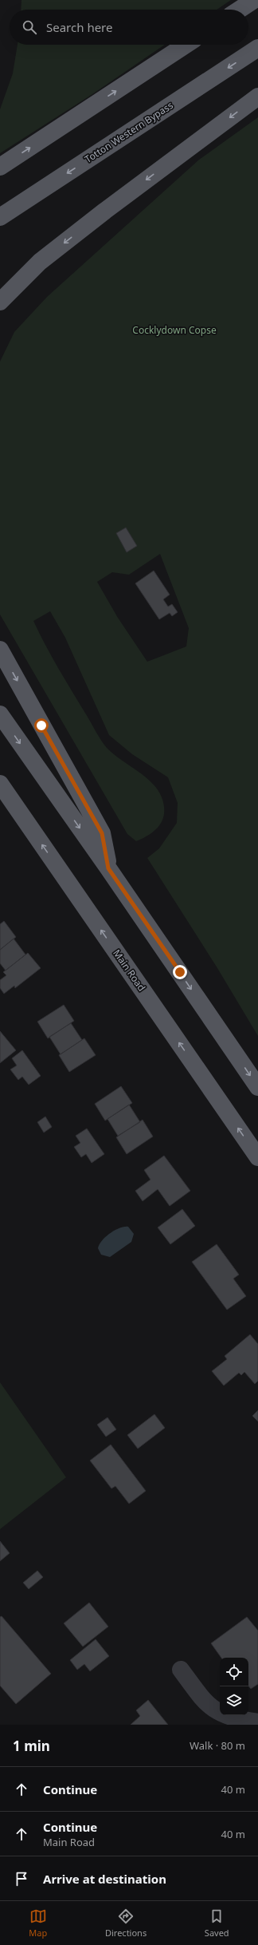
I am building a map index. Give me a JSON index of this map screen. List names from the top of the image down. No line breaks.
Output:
{"streets":{"main road":["Totton Western Bypass","Main Road"]},"parks":["Cocklydown Copse"],"page":{"search":"Search here","heading":["1 min","Walk · 80 m"],"list":[["Continue","40 m"],["Continue","Main Road","40 m"],"Arrive at destination"],"nav":["Map","Directions","Saved"]}}
